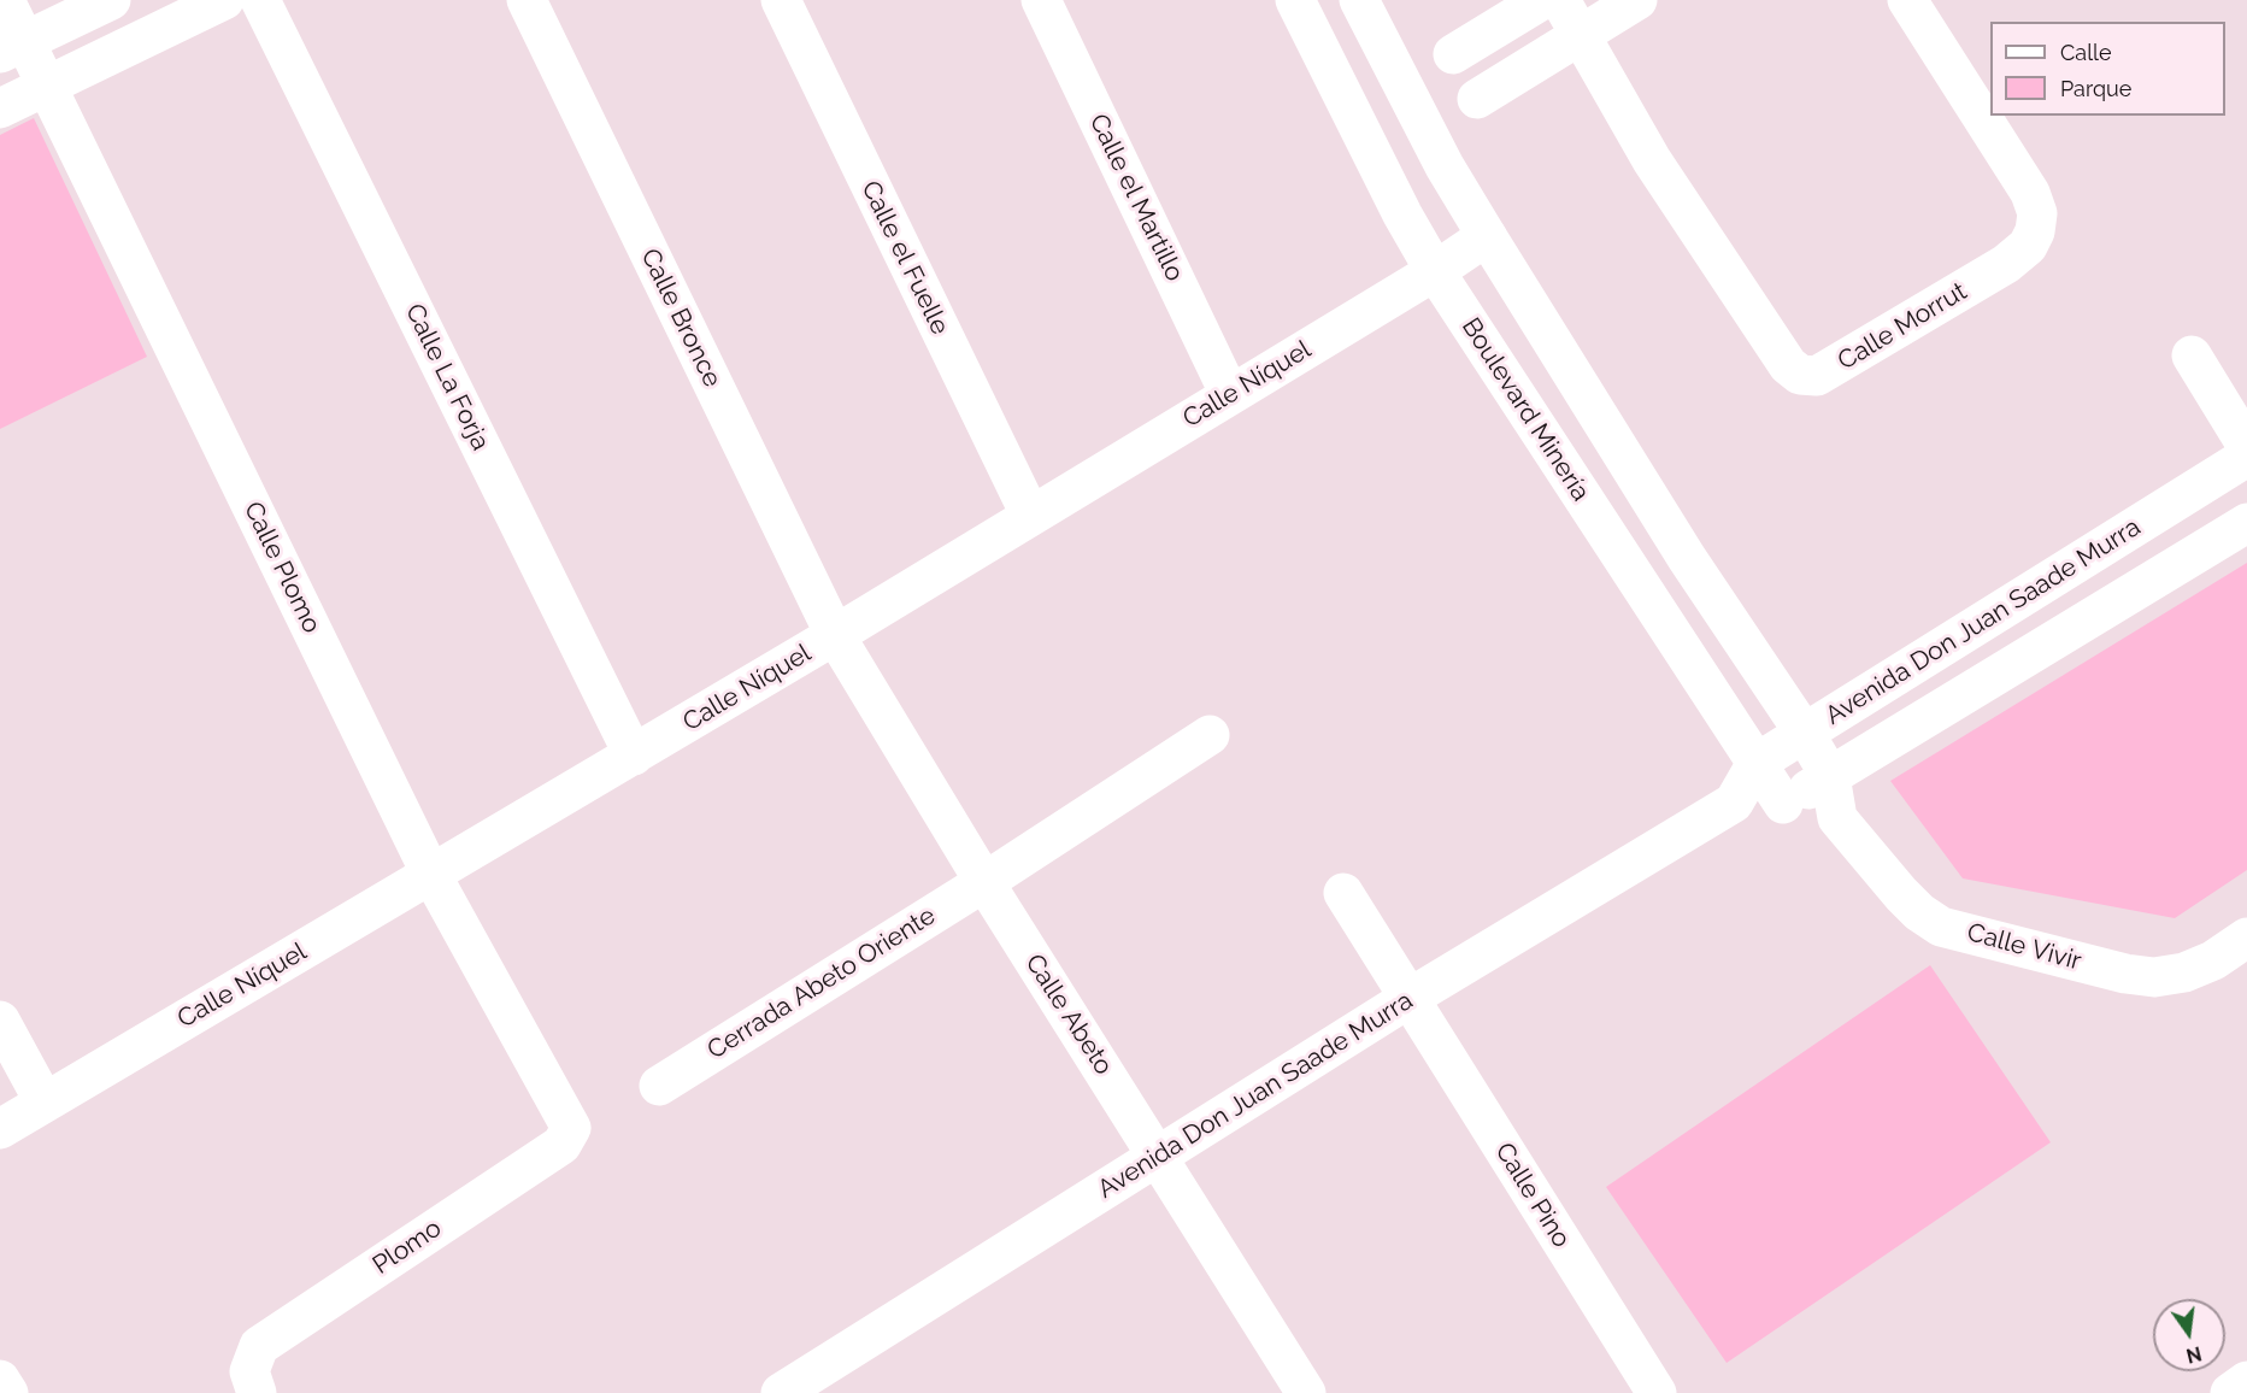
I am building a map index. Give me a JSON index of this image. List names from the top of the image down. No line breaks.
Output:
{"streets":{"street":["Calle el Martillo","Calle el Fuelle","Calle Bronce","Calle Morrut","Calle La Forja","Calle Níquel","Boulevard Minería","Calle Plomo","Avenida Don Juan Saade Murra","Calle Vivir","Cerrada Abeto Oriente","Calle Abeto","Calle Pino","Plomo"]},"crossings":[["Calle el Martillo","Calle Níquel"],["Calle el Fuelle","Calle Níquel"],["Calle Bronce","Calle Níquel"],["Calle Bronce","Calle Abeto"],["Calle La Forja","Calle Níquel"],["Calle Níquel","Boulevard Minería"],["Calle Níquel","Calle Plomo"],["Calle Níquel","Calle Abeto"],["Boulevard Minería","Avenida Don Juan Saade Murra"],["Calle Plomo","Plomo"],["Avenida Don Juan Saade Murra","Calle Abeto"],["Avenida Don Juan Saade Murra","Calle Pino"],["Cerrada Abeto Oriente","Calle Abeto"]],"legend":["Calle","Parque"],"north":"bottom"}
